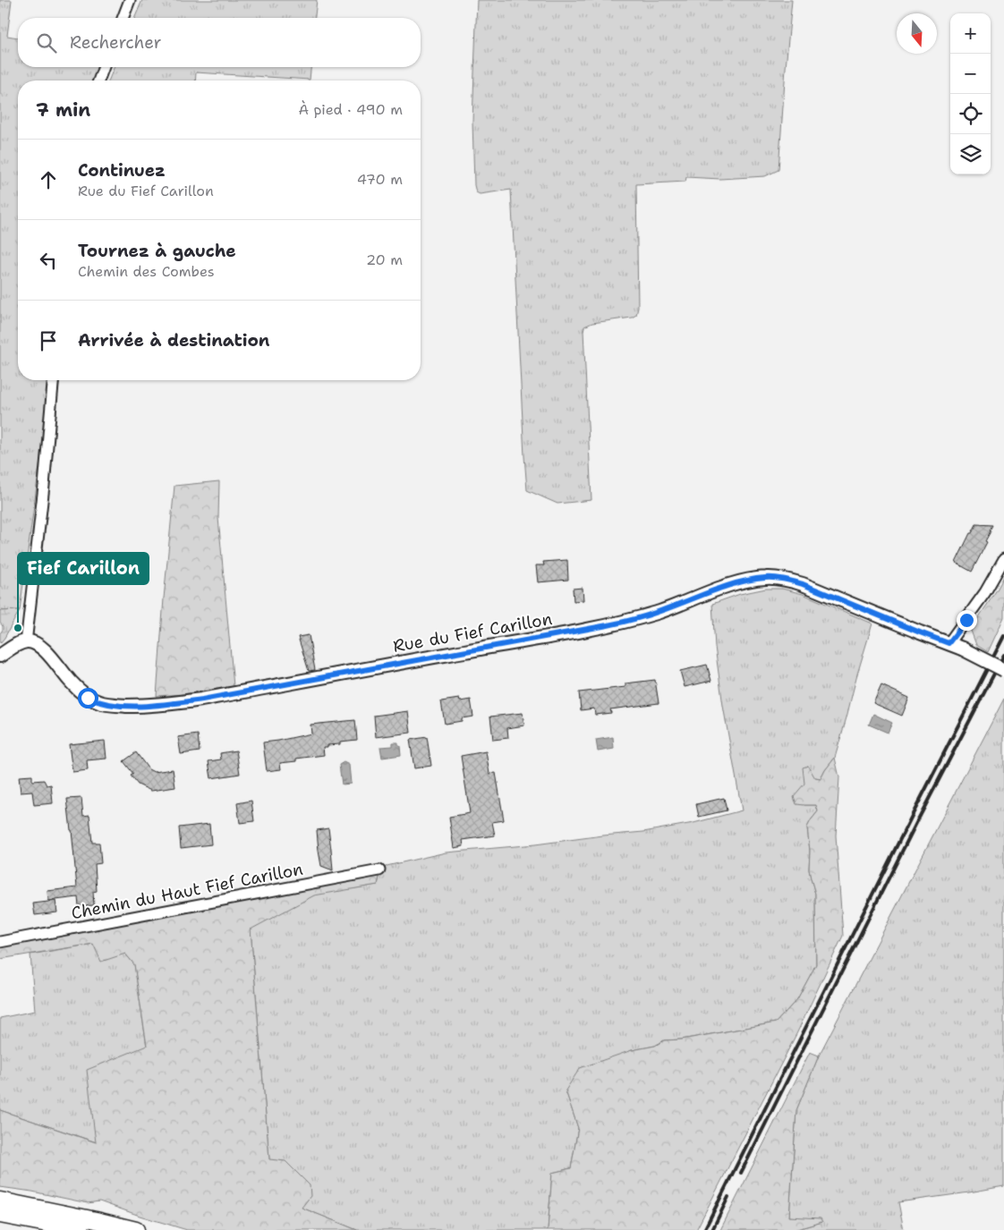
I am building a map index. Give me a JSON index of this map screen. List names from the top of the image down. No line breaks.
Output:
{"streets":{"street":["Rue du Fief Carillon","Chemin du Haut Fief Carillon"]},"places":["Fief Carillon"],"north":"bottom","page":{"map_buttons":["+","−"],"search":"Rechercher","heading":["7 min","À pied · 490 m"],"list":[["Continuez","Rue du Fief Carillon","470 m"],["Tournez à gauche","Chemin des Combes","20 m"],"Arrivée à destination"]}}
